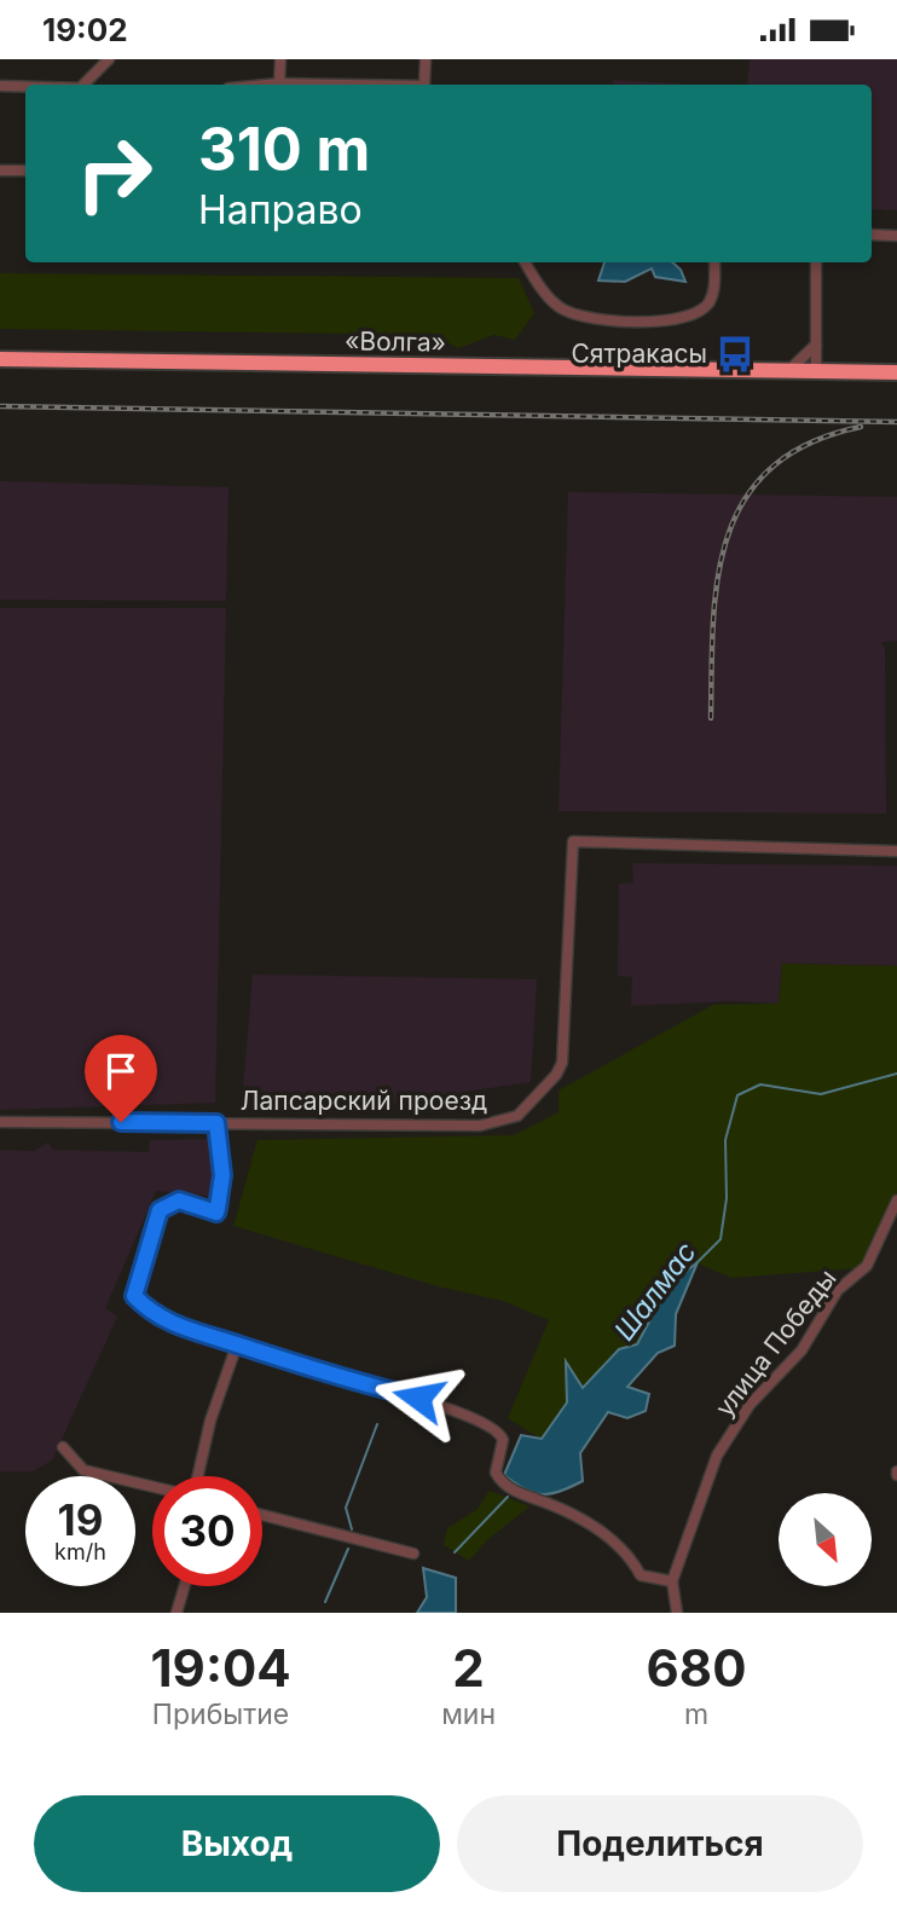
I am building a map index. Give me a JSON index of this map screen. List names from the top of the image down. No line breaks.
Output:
{"streets":{"highway":["«Волга»"],"street":["Лапсарский проезд","улица Победы"]},"water":["Шалмас"],"places":{"bus stop":["Сятракасы"]},"north":"bottom right","page":{"status":"19:02","turn":["310 m","Направо"],"speed":"19 km/h","limit":"30","eta":["19:04","Прибытие","2","мин","680","m"],"buttons":["Выход","Поделиться"]}}
